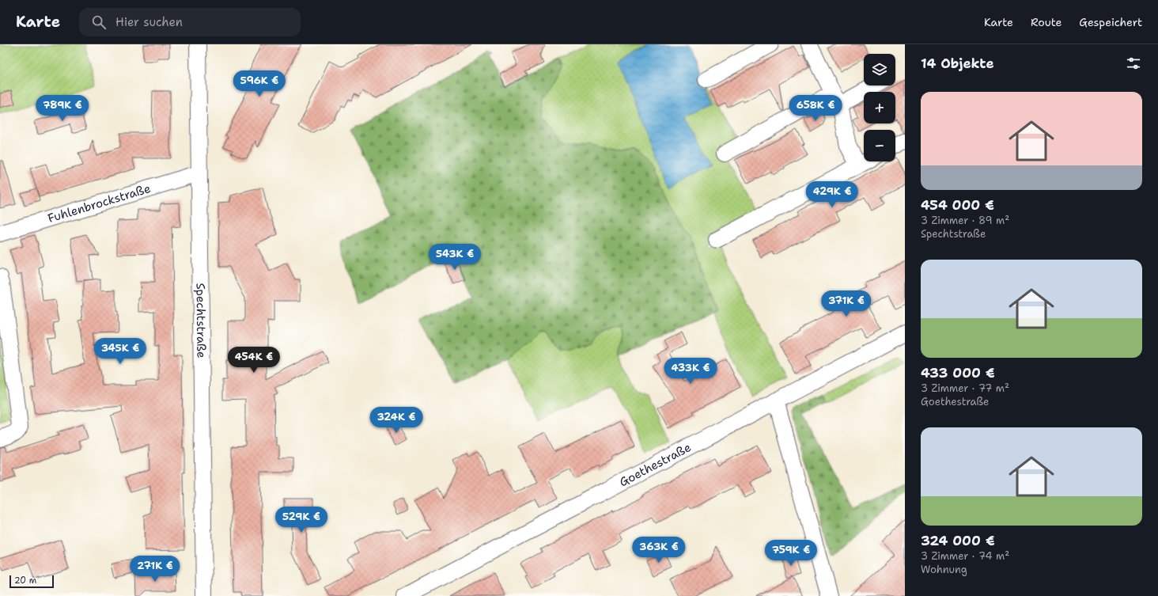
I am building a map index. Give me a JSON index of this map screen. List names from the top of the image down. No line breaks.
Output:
{"streets":{"street":["Fuhlenbrockstraße","Spechtstraße","Goethestraße"]},"crossings":[["Fuhlenbrockstraße","Spechtstraße"]],"scale_bar":"20 m","page":{"header":"Karte","search":"Hier suchen","nav":["Karte","Route","Gespeichert"],"heading":"14 Objekte","map_buttons":["+","−"],"price":["596K €","789K €","658K €","429K €","543K €","371K €","345K €","454K €","433K €","324K €","529K €","363K €","759K €","271K €"],"list":[{"name":"454 000 €","note":"3 Zimmer · 89 m² · Spechtstraße"},{"name":"433 000 €","note":"3 Zimmer · 77 m² · Goethestraße"},{"name":"324 000 €","note":"3 Zimmer · 74 m² · Wohnung"}],"scale":"20 m"}}
